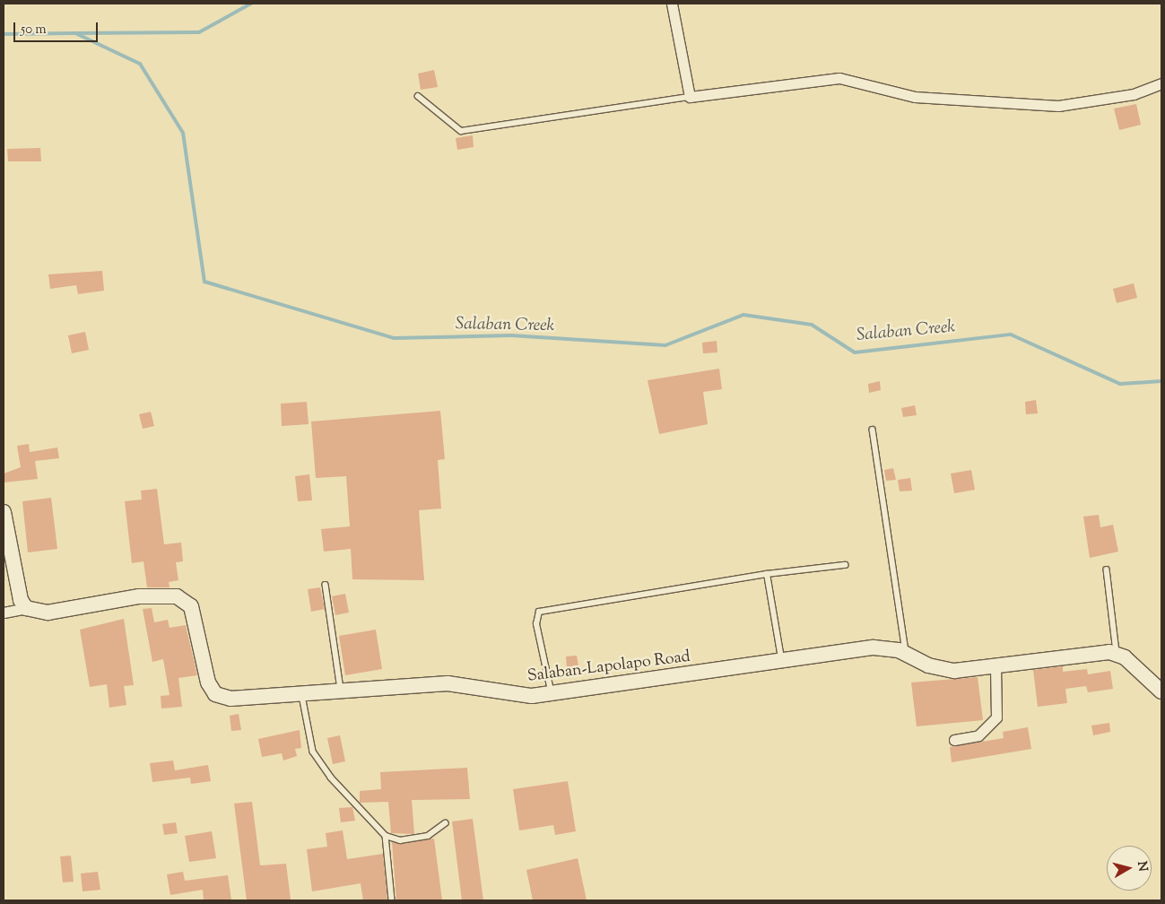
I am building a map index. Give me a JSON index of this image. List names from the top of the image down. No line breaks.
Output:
{"streets":{"street":["Salaban-Lapolapo Road"]},"water":["Salaban Creek"],"scale_bar":"50 m","north":"right"}
